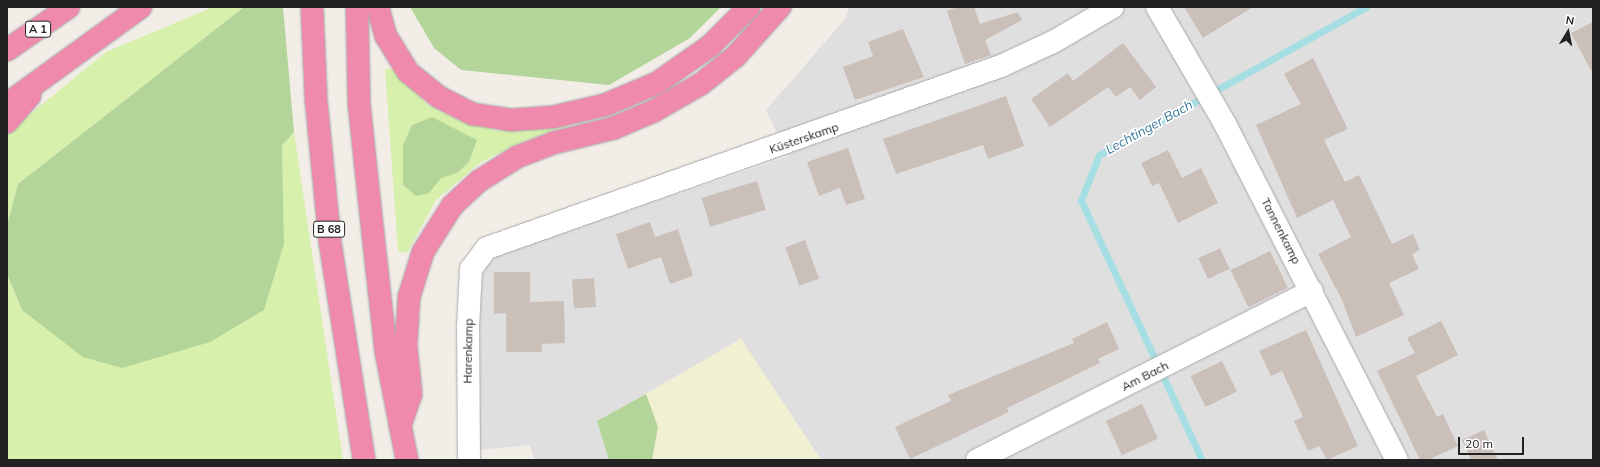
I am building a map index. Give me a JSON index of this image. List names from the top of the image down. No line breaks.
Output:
{"streets":{"highway":["A 1","B 68"],"street":["Küsterskamp","Tannenkamp","Harenkamp","Am Bach"]},"crossings":[["Küsterskamp","Harenkamp"],["Tannenkamp","Am Bach"]],"water":["Lechtinger Bach"],"scale_bar":"20 m","north":"top"}
